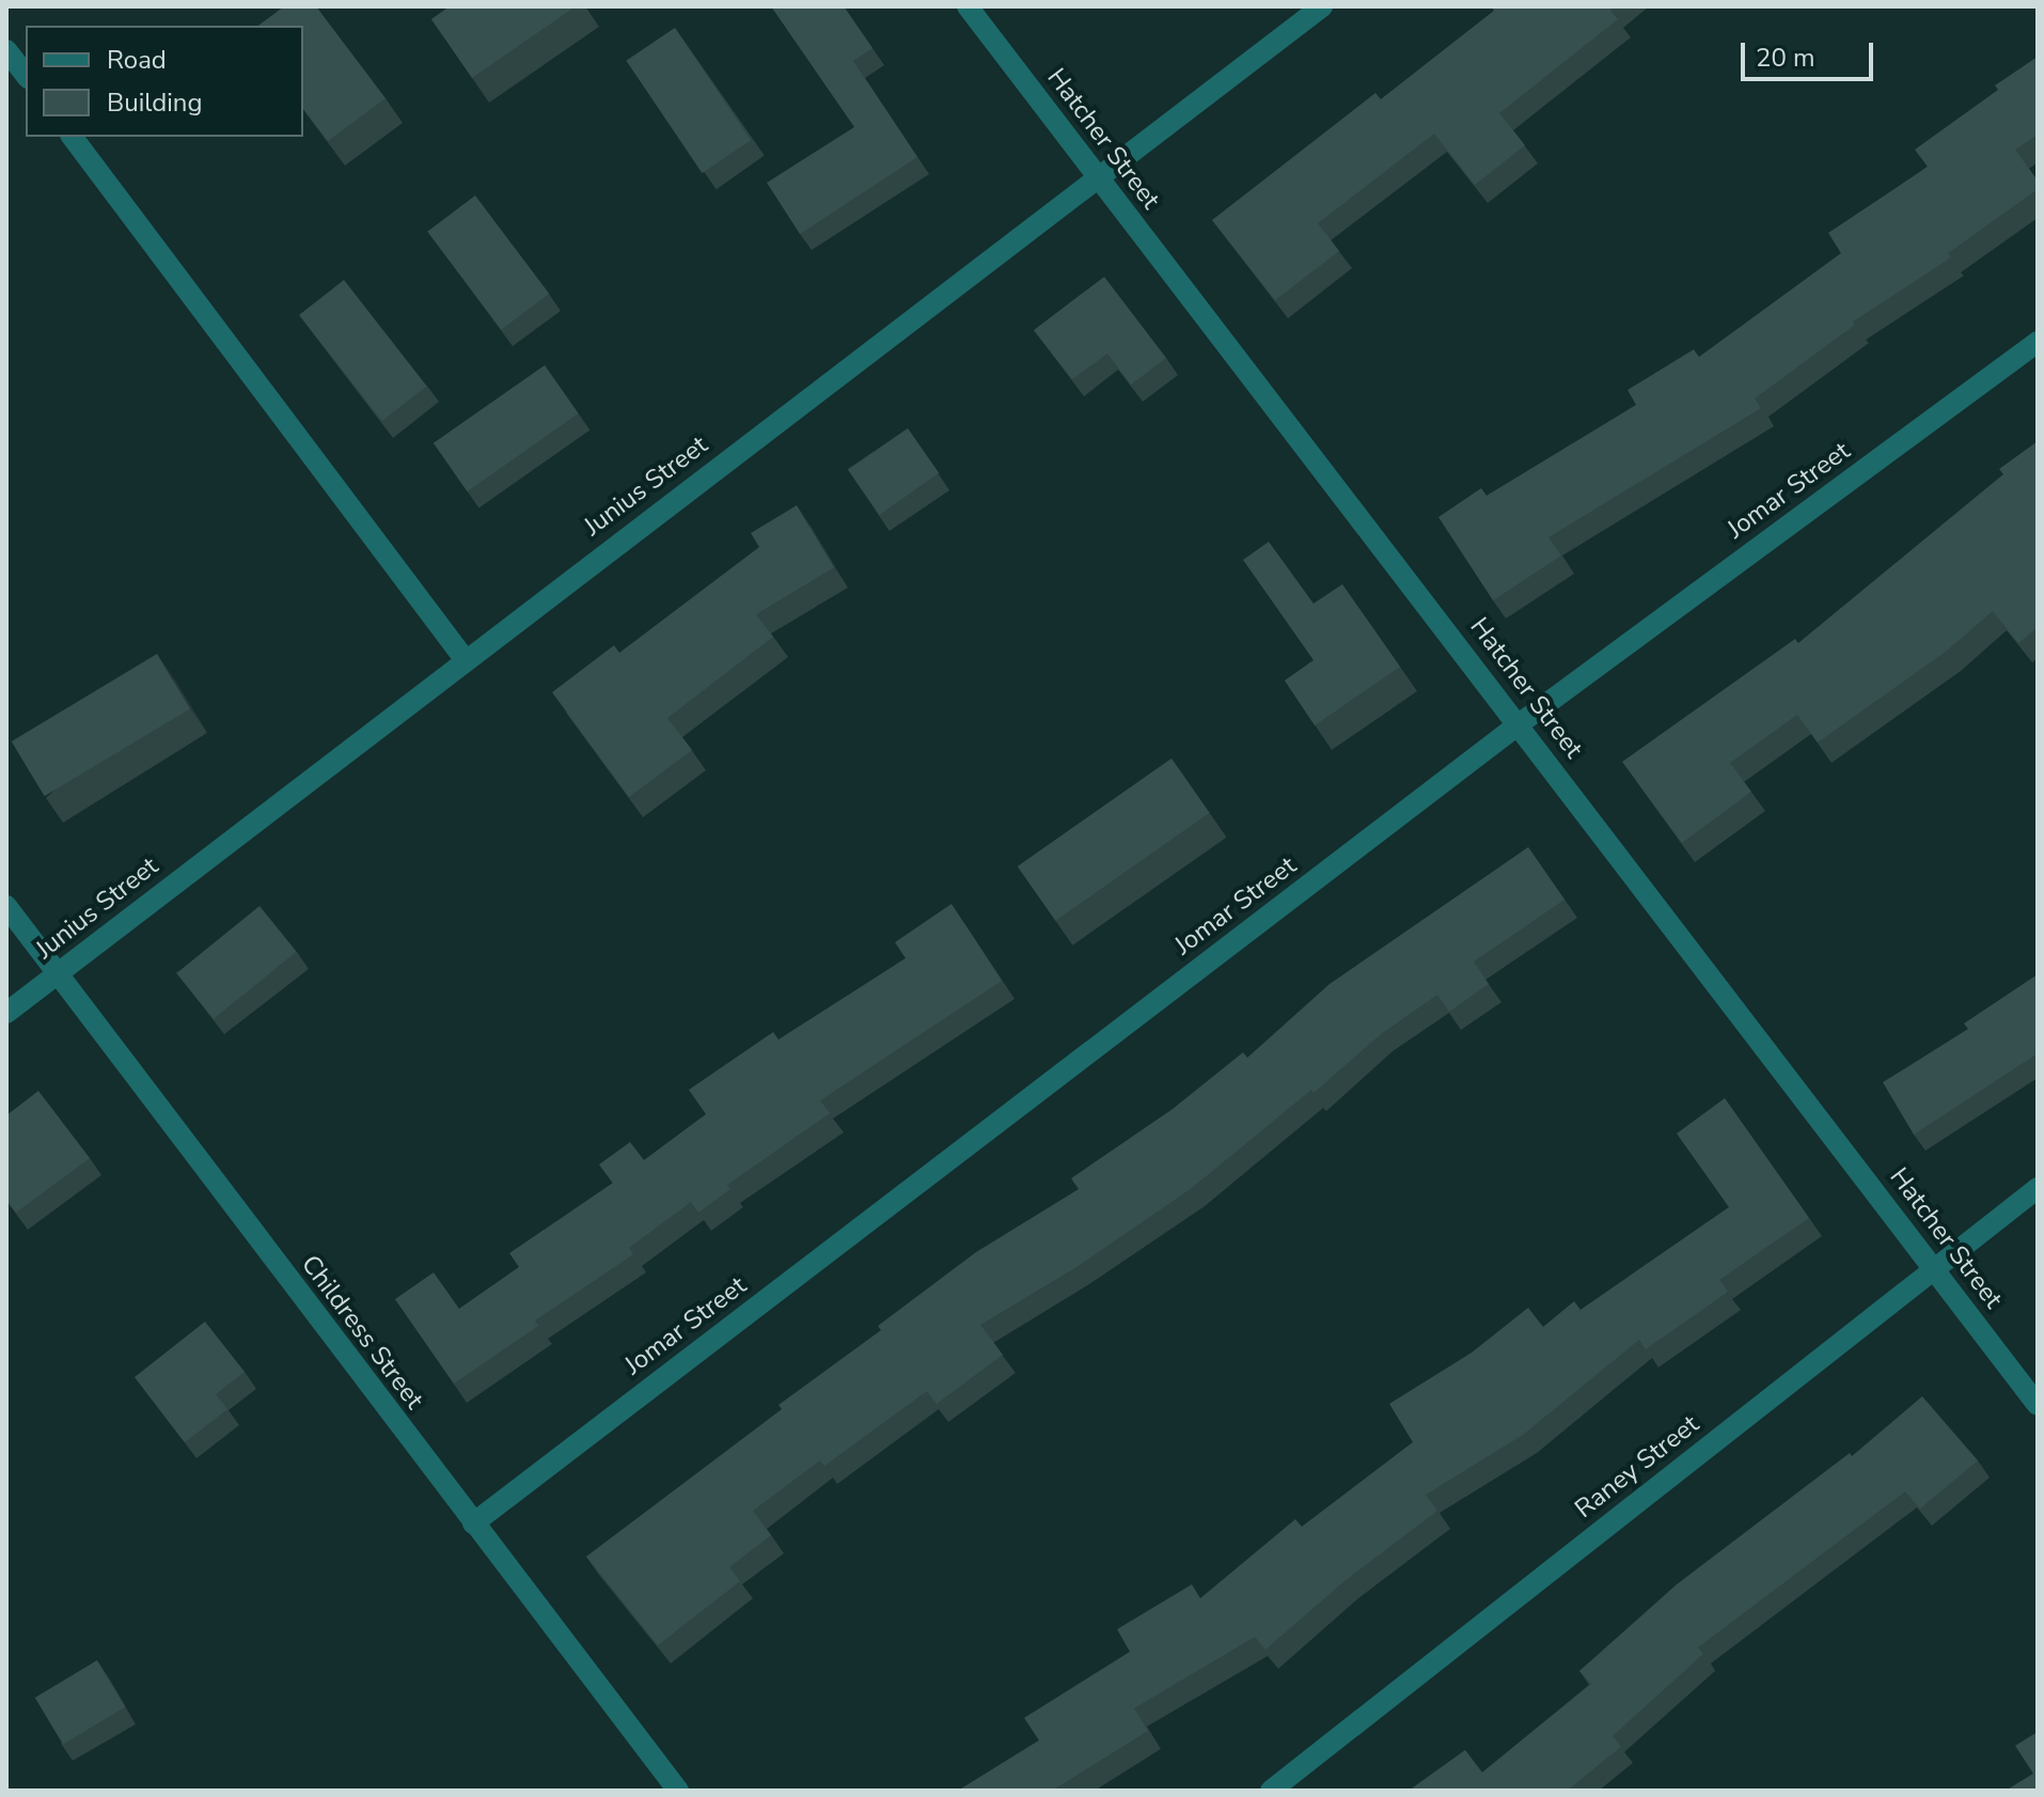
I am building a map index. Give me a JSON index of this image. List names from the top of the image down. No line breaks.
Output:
{"streets":{"street":["Hatcher Street","Junius Street","Jomar Street","Childress Street","Raney Street"]},"crossings":[["Hatcher Street","Junius Street"],["Hatcher Street","Jomar Street"],["Hatcher Street","Raney Street"],["Junius Street","Childress Street"],["Jomar Street","Childress Street"]],"legend":["Road","Building"],"scale_bar":"20 m"}
